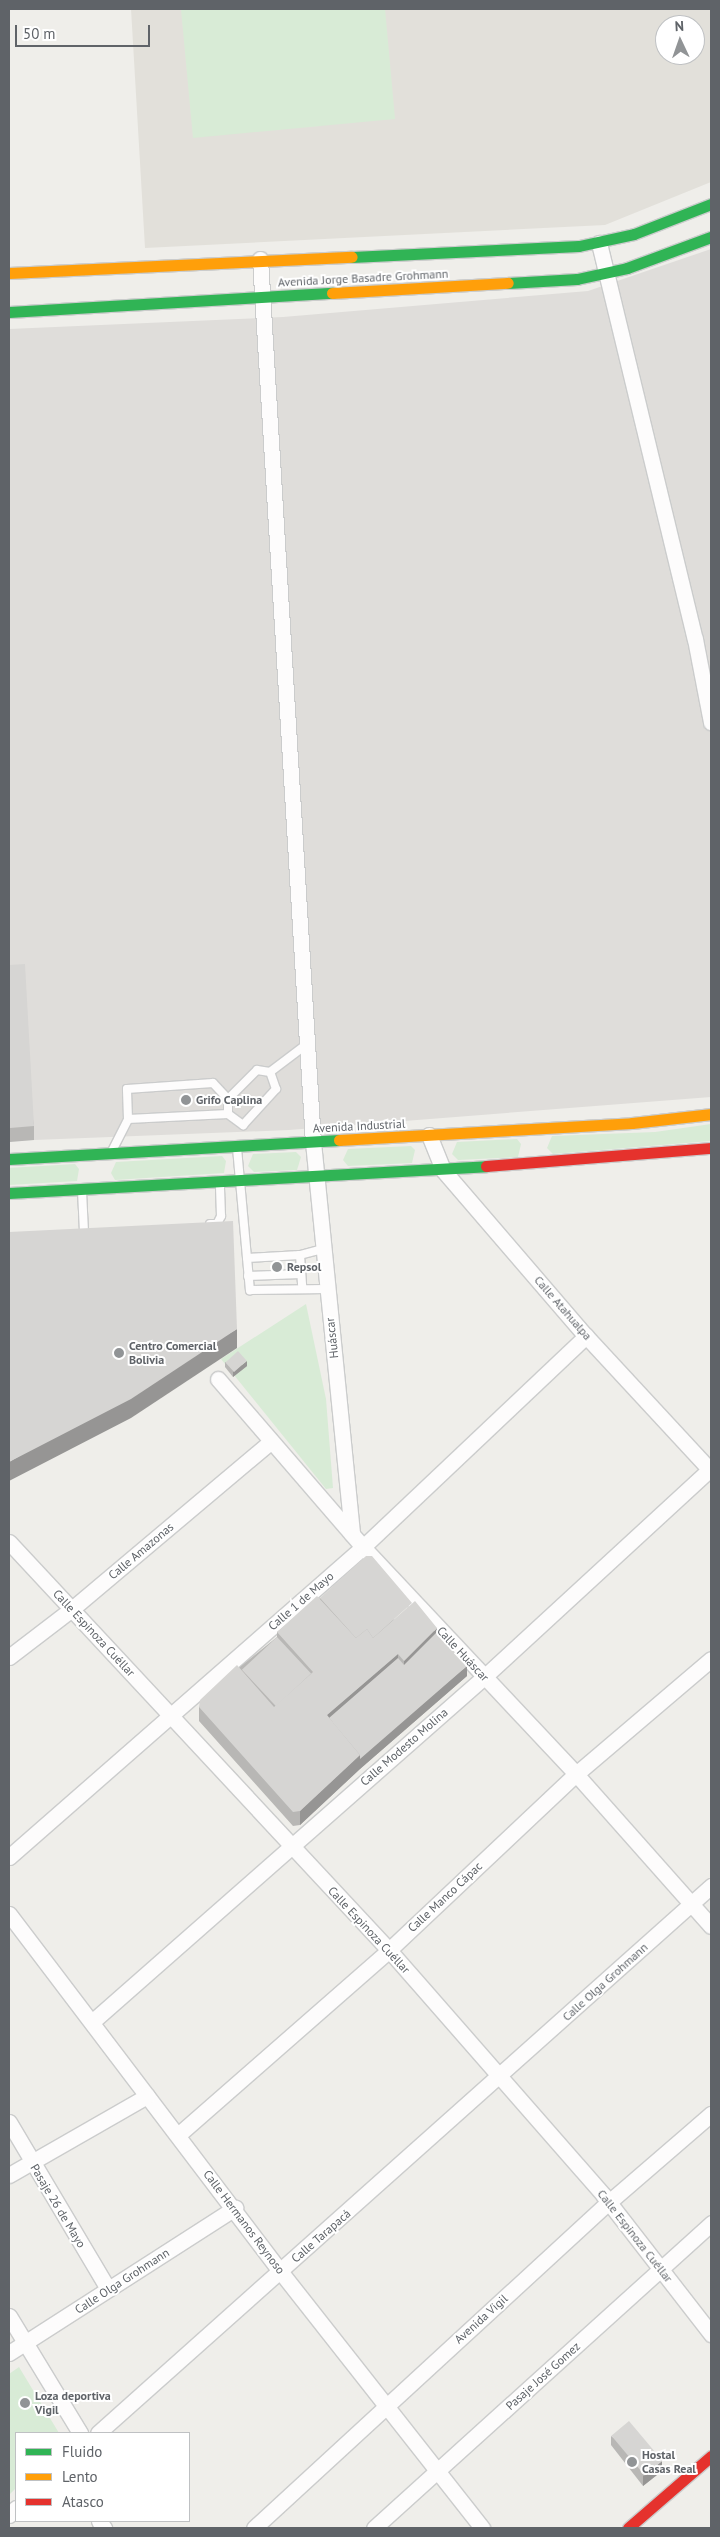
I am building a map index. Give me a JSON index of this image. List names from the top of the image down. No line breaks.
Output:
{"streets":{"main road":["Avenida Jorge Basadre Grohmann","Avenida Industrial"],"street":["Calle Atahualpa","Huáscar","Calle Amazonas","Calle 1 de Mayo","Calle Espinoza Cuéllar","Calle Huáscar","Calle Modesto Molina","Calle Manco Cápac","Calle Olga Grohmann","Pasaje 26 de Mayo","Calle Hermanos Reynoso","Calle Tarapacá","Avenida Vigil","Pasaje José Gomez"]},"crossings":[["Avenida Jorge Basadre Grohmann","Huáscar"],["Avenida Industrial","Calle Atahualpa"],["Avenida Industrial","Huáscar"],["Calle Atahualpa","Calle 1 de Mayo"],["Calle Atahualpa","Calle Modesto Molina"],["Huáscar","Calle Huáscar"],["Calle Amazonas","Calle Espinoza Cuéllar"],["Calle Amazonas","Calle Huáscar"],["Calle 1 de Mayo","Calle Espinoza Cuéllar"],["Calle 1 de Mayo","Calle Huáscar"],["Calle Espinoza Cuéllar","Calle Modesto Molina"],["Calle Espinoza Cuéllar","Calle Manco Cápac"],["Calle Espinoza Cuéllar","Calle Olga Grohmann"],["Calle Espinoza Cuéllar","Calle Tarapacá"],["Calle Espinoza Cuéllar","Avenida Vigil"],["Calle Espinoza Cuéllar","Pasaje José Gomez"],["Calle Huáscar","Calle Modesto Molina"],["Calle Huáscar","Calle Manco Cápac"],["Calle Huáscar","Calle Olga Grohmann"],["Calle Modesto Molina","Calle Hermanos Reynoso"],["Calle Manco Cápac","Calle Hermanos Reynoso"],["Calle Olga Grohmann","Pasaje 26 de Mayo"],["Calle Olga Grohmann","Calle Hermanos Reynoso"],["Calle Olga Grohmann","Calle Tarapacá"],["Calle Hermanos Reynoso","Calle Tarapacá"],["Calle Hermanos Reynoso","Avenida Vigil"],["Calle Hermanos Reynoso","Pasaje José Gomez"]],"places":["Grifo Caplina","Repsol","Centro Comercial Bolivia","Loza deportiva Vigil","Hostal Casas Real"],"legend":["Fluido","Lento","Atasco"],"scale_bar":"50 m","north":"top"}
